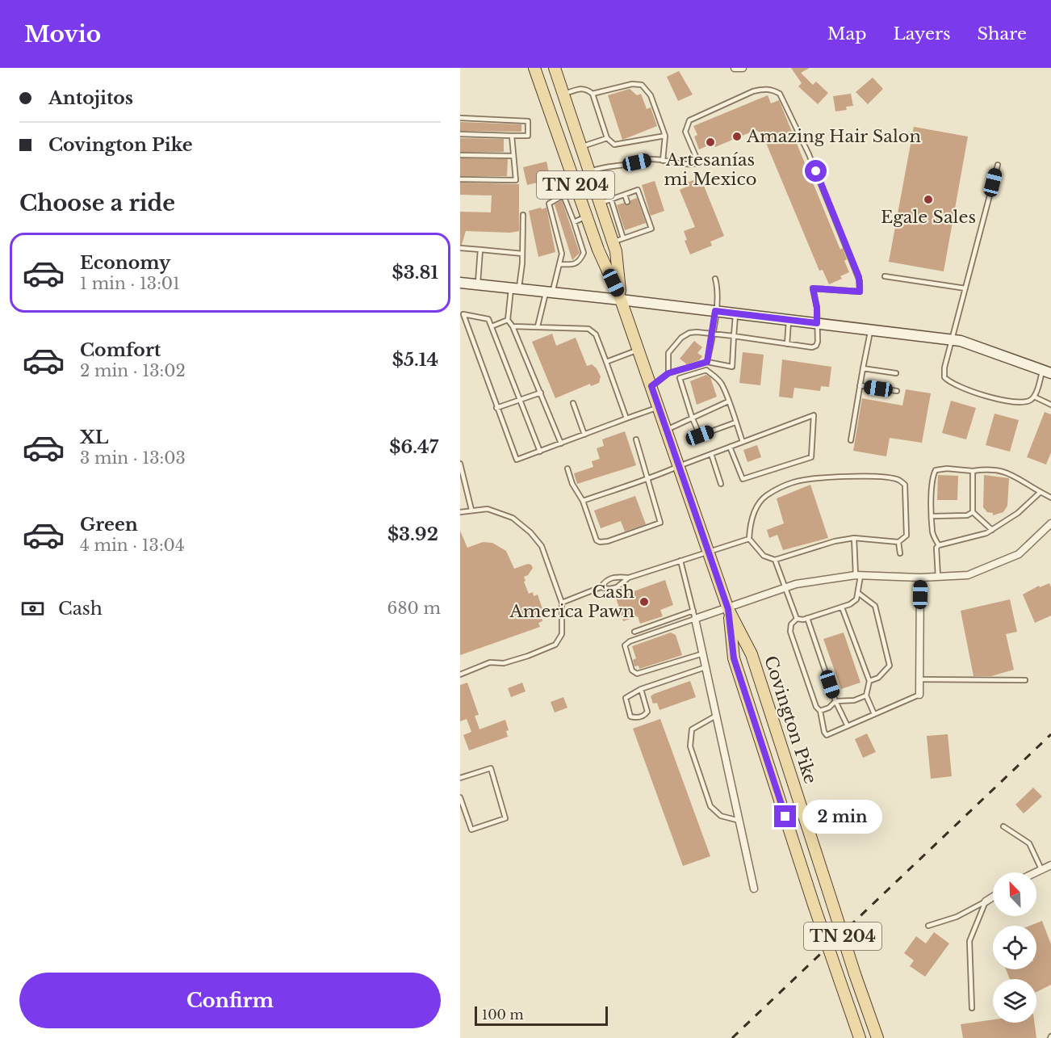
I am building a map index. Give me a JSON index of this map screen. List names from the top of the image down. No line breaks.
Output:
{"streets":{"main road":["TN 204","Covington Pike"]},"places":["Amazing Hair Salon","Artesanías mi Mexico","Egale Sales","Cash America Pawn"],"scale_bar":"100 m","north":"top left","page":{"header":"Movio","nav":["Map","Layers","Share"],"banner":["Antojitos","Covington Pike"],"heading":"Choose a ride","list":[{"name":"Economy","note":"1 min · 13:01","value":"$3.81"},{"name":"Comfort","note":"2 min · 13:02","value":"$5.14"},{"name":"XL","note":"3 min · 13:03","value":"$6.47"},{"name":"Green","note":"4 min · 13:04","value":"$3.92"}],"pay":["Cash","680 m"],"bubble":"2 min","buttons":"Confirm","scale":"100 m"}}
